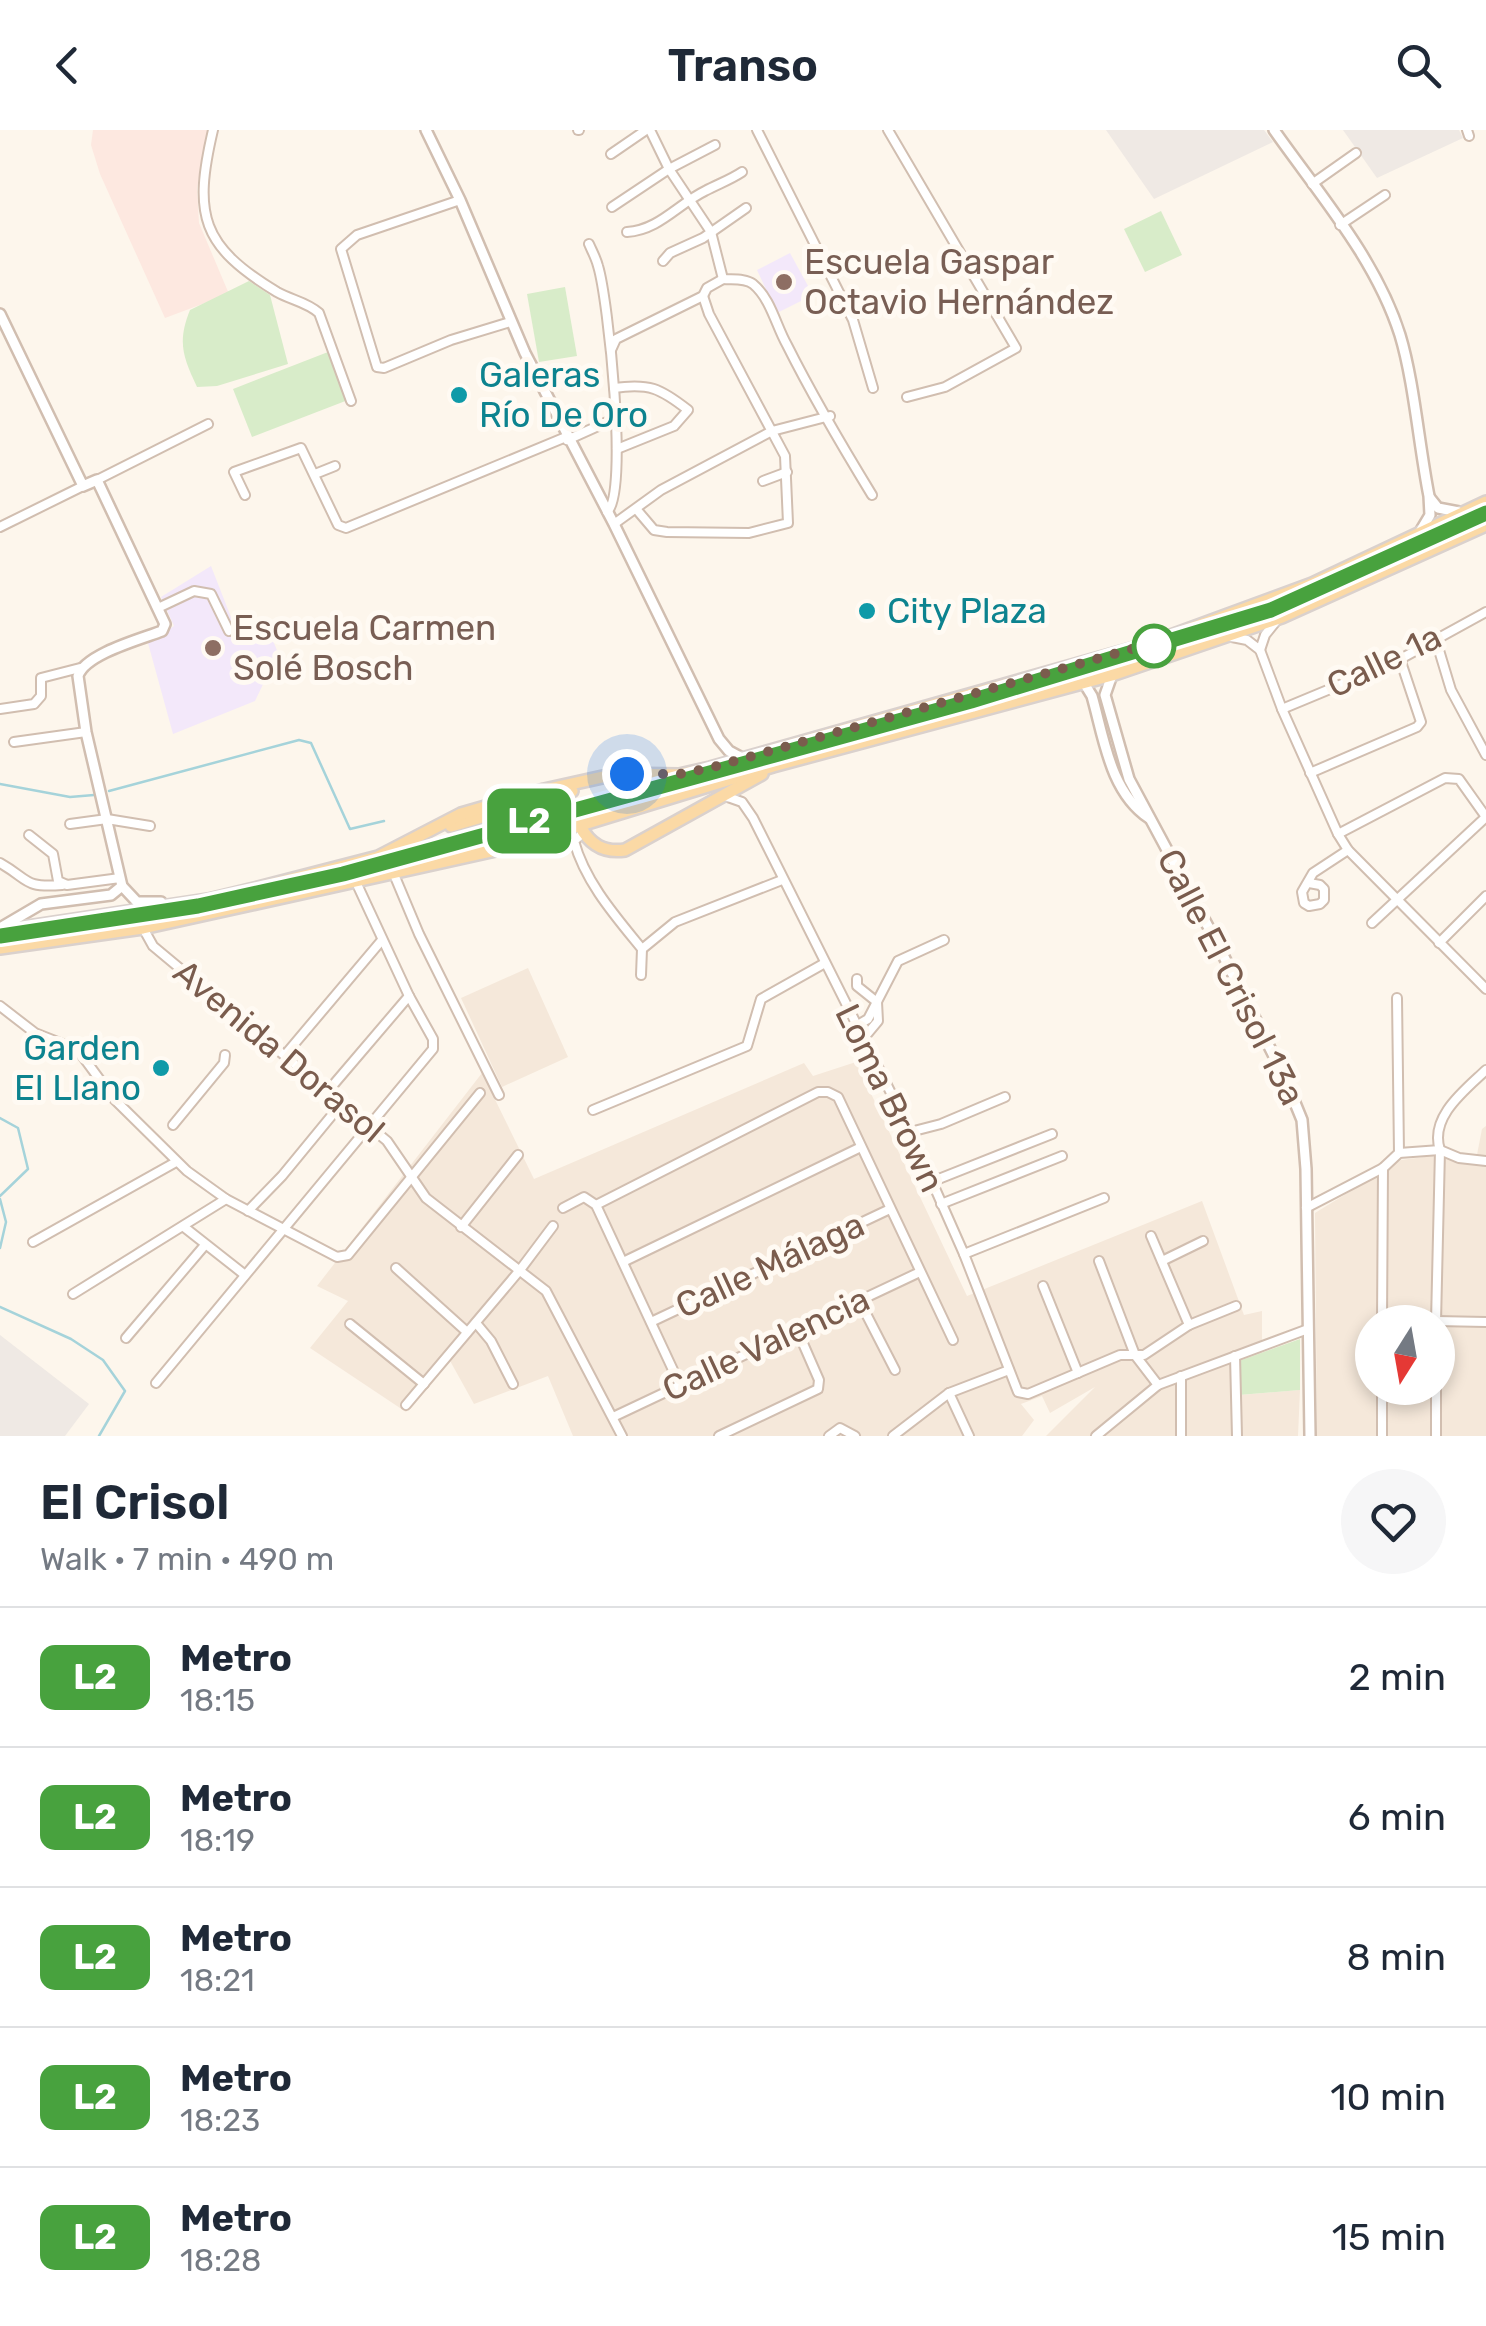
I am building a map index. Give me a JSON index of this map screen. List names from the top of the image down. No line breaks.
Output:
{"streets":{"street":["Calle 1a","Calle El Crisol 13a","Avenida Dorasol","Loma Brown","Calle Málaga","Calle Valencia"]},"crossings":[["Avenida Dorasol","Calle Valencia"]],"places":["Escuela Gaspar Octavio Hernández","Galeras Río De Oro","City Plaza","Escuela Carmen Solé Bosch","Garden El Llano"],"lines":["metro line L2"],"north":"bottom","page":{"header":"Transo","on_map":"L2","heading":["El Crisol","Walk · 7 min · 490 m"],"list":[{"mark":"L2","name":"Metro","note":"18:15","value":"2 min"},{"mark":"L2","name":"Metro","note":"18:19","value":"6 min"},{"mark":"L2","name":"Metro","note":"18:21","value":"8 min"},{"mark":"L2","name":"Metro","note":"18:23","value":"10 min"},{"mark":"L2","name":"Metro","note":"18:28","value":"15 min"}]}}
